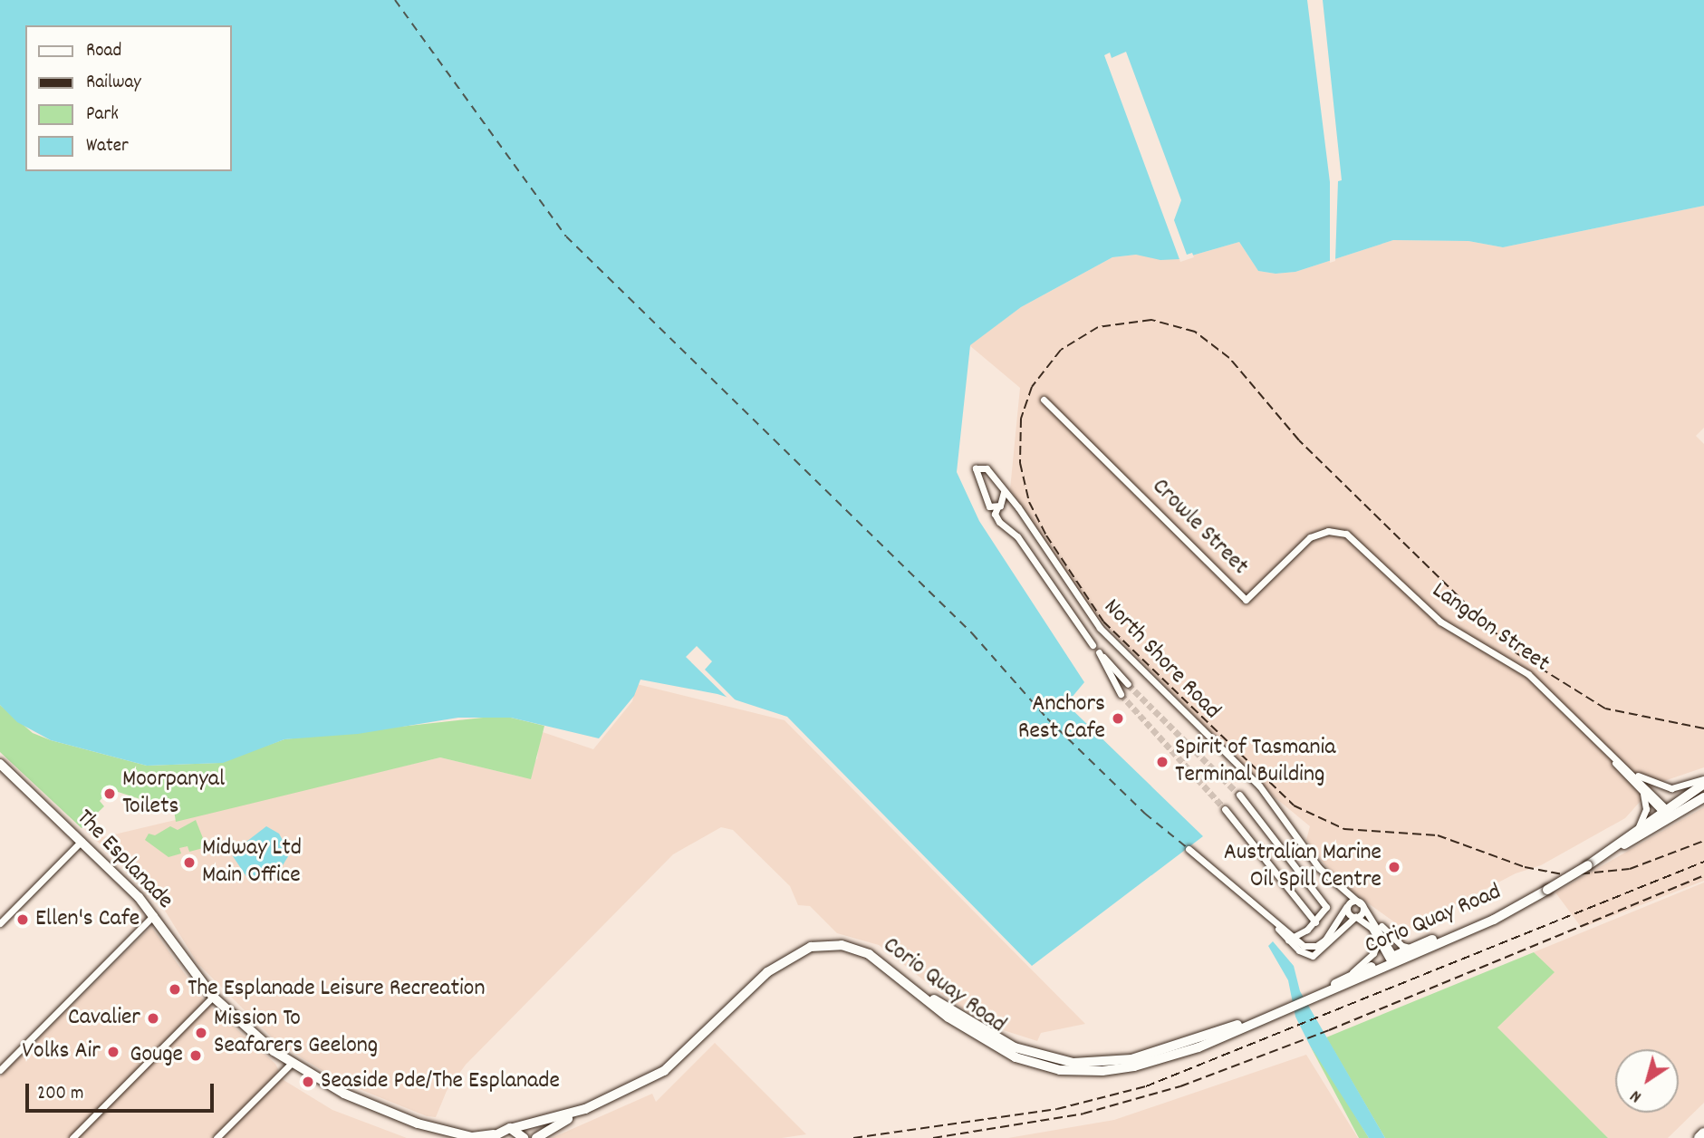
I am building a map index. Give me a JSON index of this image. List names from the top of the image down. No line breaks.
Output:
{"streets":{"main road":["The Esplanade","Corio Quay Road"],"street":["Crowle Street","Langdon Street","North Shore Road"]},"crossings":[["Crowle Street","Langdon Street"],["Langdon Street","Corio Quay Road"],["North Shore Road","Corio Quay Road"],["The Esplanade","Corio Quay Road"]],"places":["Anchors Rest Cafe","Spirit of Tasmania Terminal Building","Moorpanyal Toilets","Midway Ltd Main Office","Australian Marine Oil Spill Centre","Ellen's Cafe","The Esplanade Leisure Recreation","Cavalier","Mission To Seafarers Geelong","Volks Air","Gouge","Seaside Pde/The Esplanade"],"legend":["Road","Railway","Park","Water"],"scale_bar":"200 m","north":"bottom left"}
